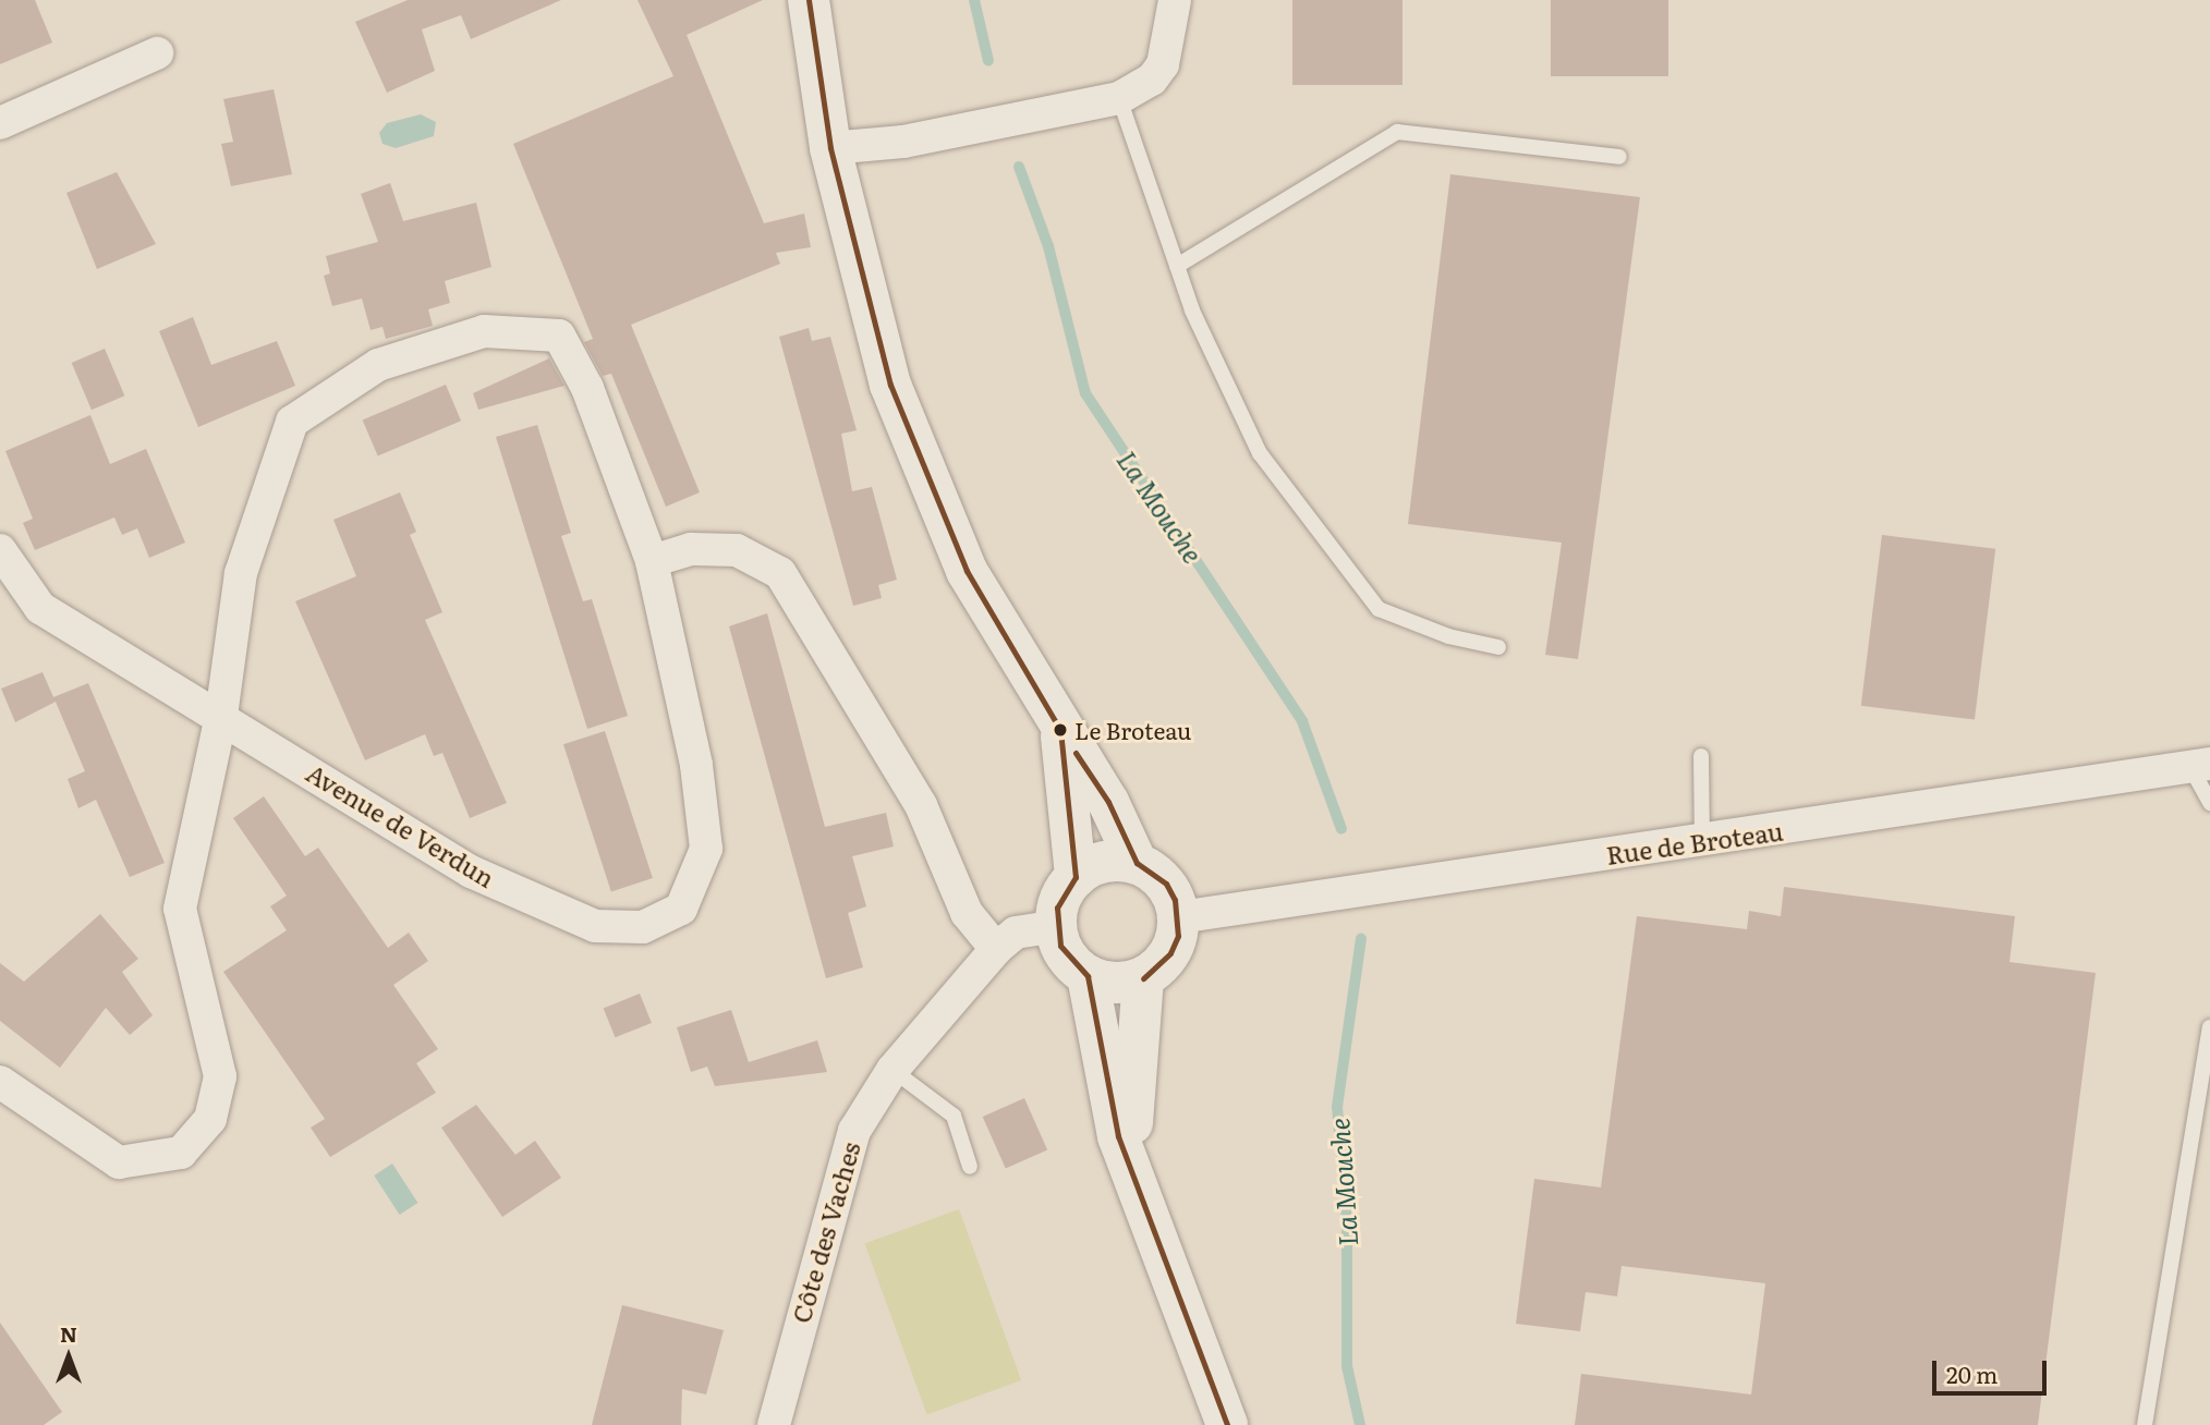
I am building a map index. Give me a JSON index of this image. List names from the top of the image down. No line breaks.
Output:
{"streets":{"street":["Avenue de Verdun","Rue de Broteau","Côte des Vaches"]},"crossings":[["Rue de Broteau","Côte des Vaches"]],"water":["La Mouche"],"places":["Le Broteau"],"scale_bar":"20 m","north":"top"}
